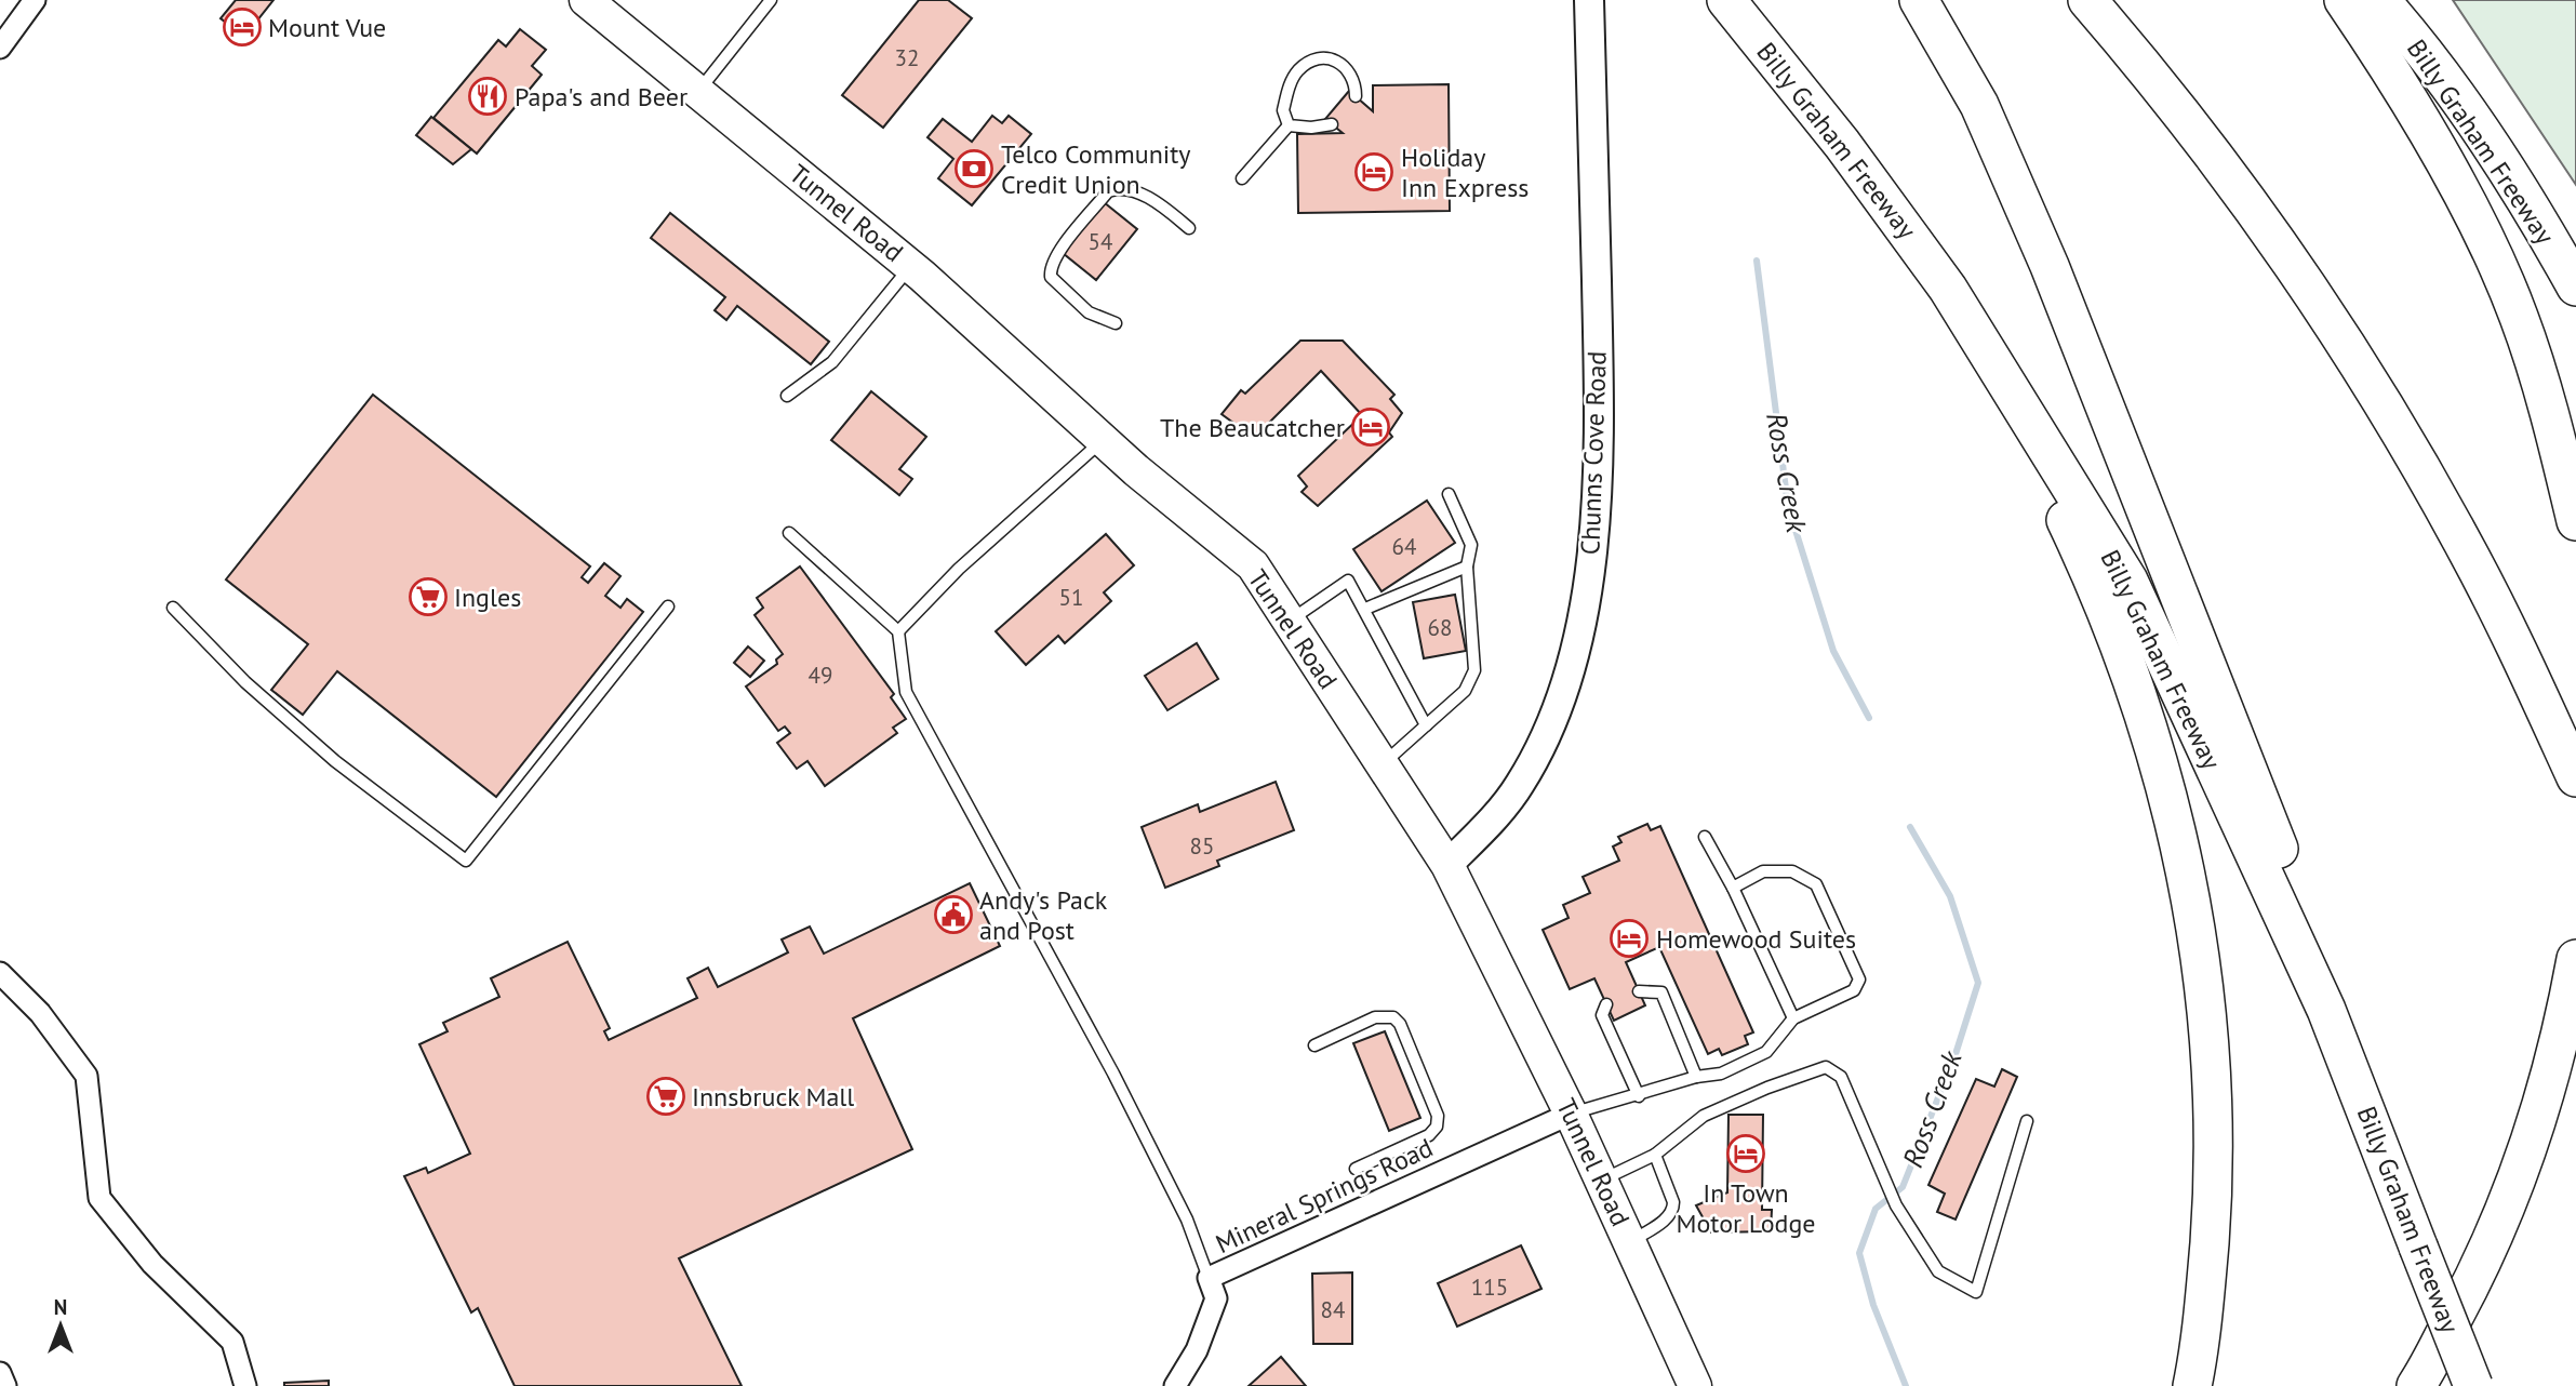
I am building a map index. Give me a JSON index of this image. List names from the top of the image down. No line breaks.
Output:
{"streets":{"highway":["Billy Graham Freeway"],"main road":["Tunnel Road","Chunns Cove Road"],"street":["Mineral Springs Road"]},"crossings":[["Tunnel Road","Chunns Cove Road"],["Tunnel Road","Mineral Springs Road"]],"water":["Ross Creek"],"places":{"hotel":["Mount Vue","Holiday Inn Express","The Beaucatcher","Homewood Suites","In Town Motor Lodge"],"restaurant":["Papa's and Beer"],"bank":["Telco Community Credit Union"],"supermarket":["Ingles","Innsbruck Mall"],"public building":["Andy's Pack and Post"]},"house_numbers":["32","54","64","51","68","49","85","115","84"],"north":"top"}
